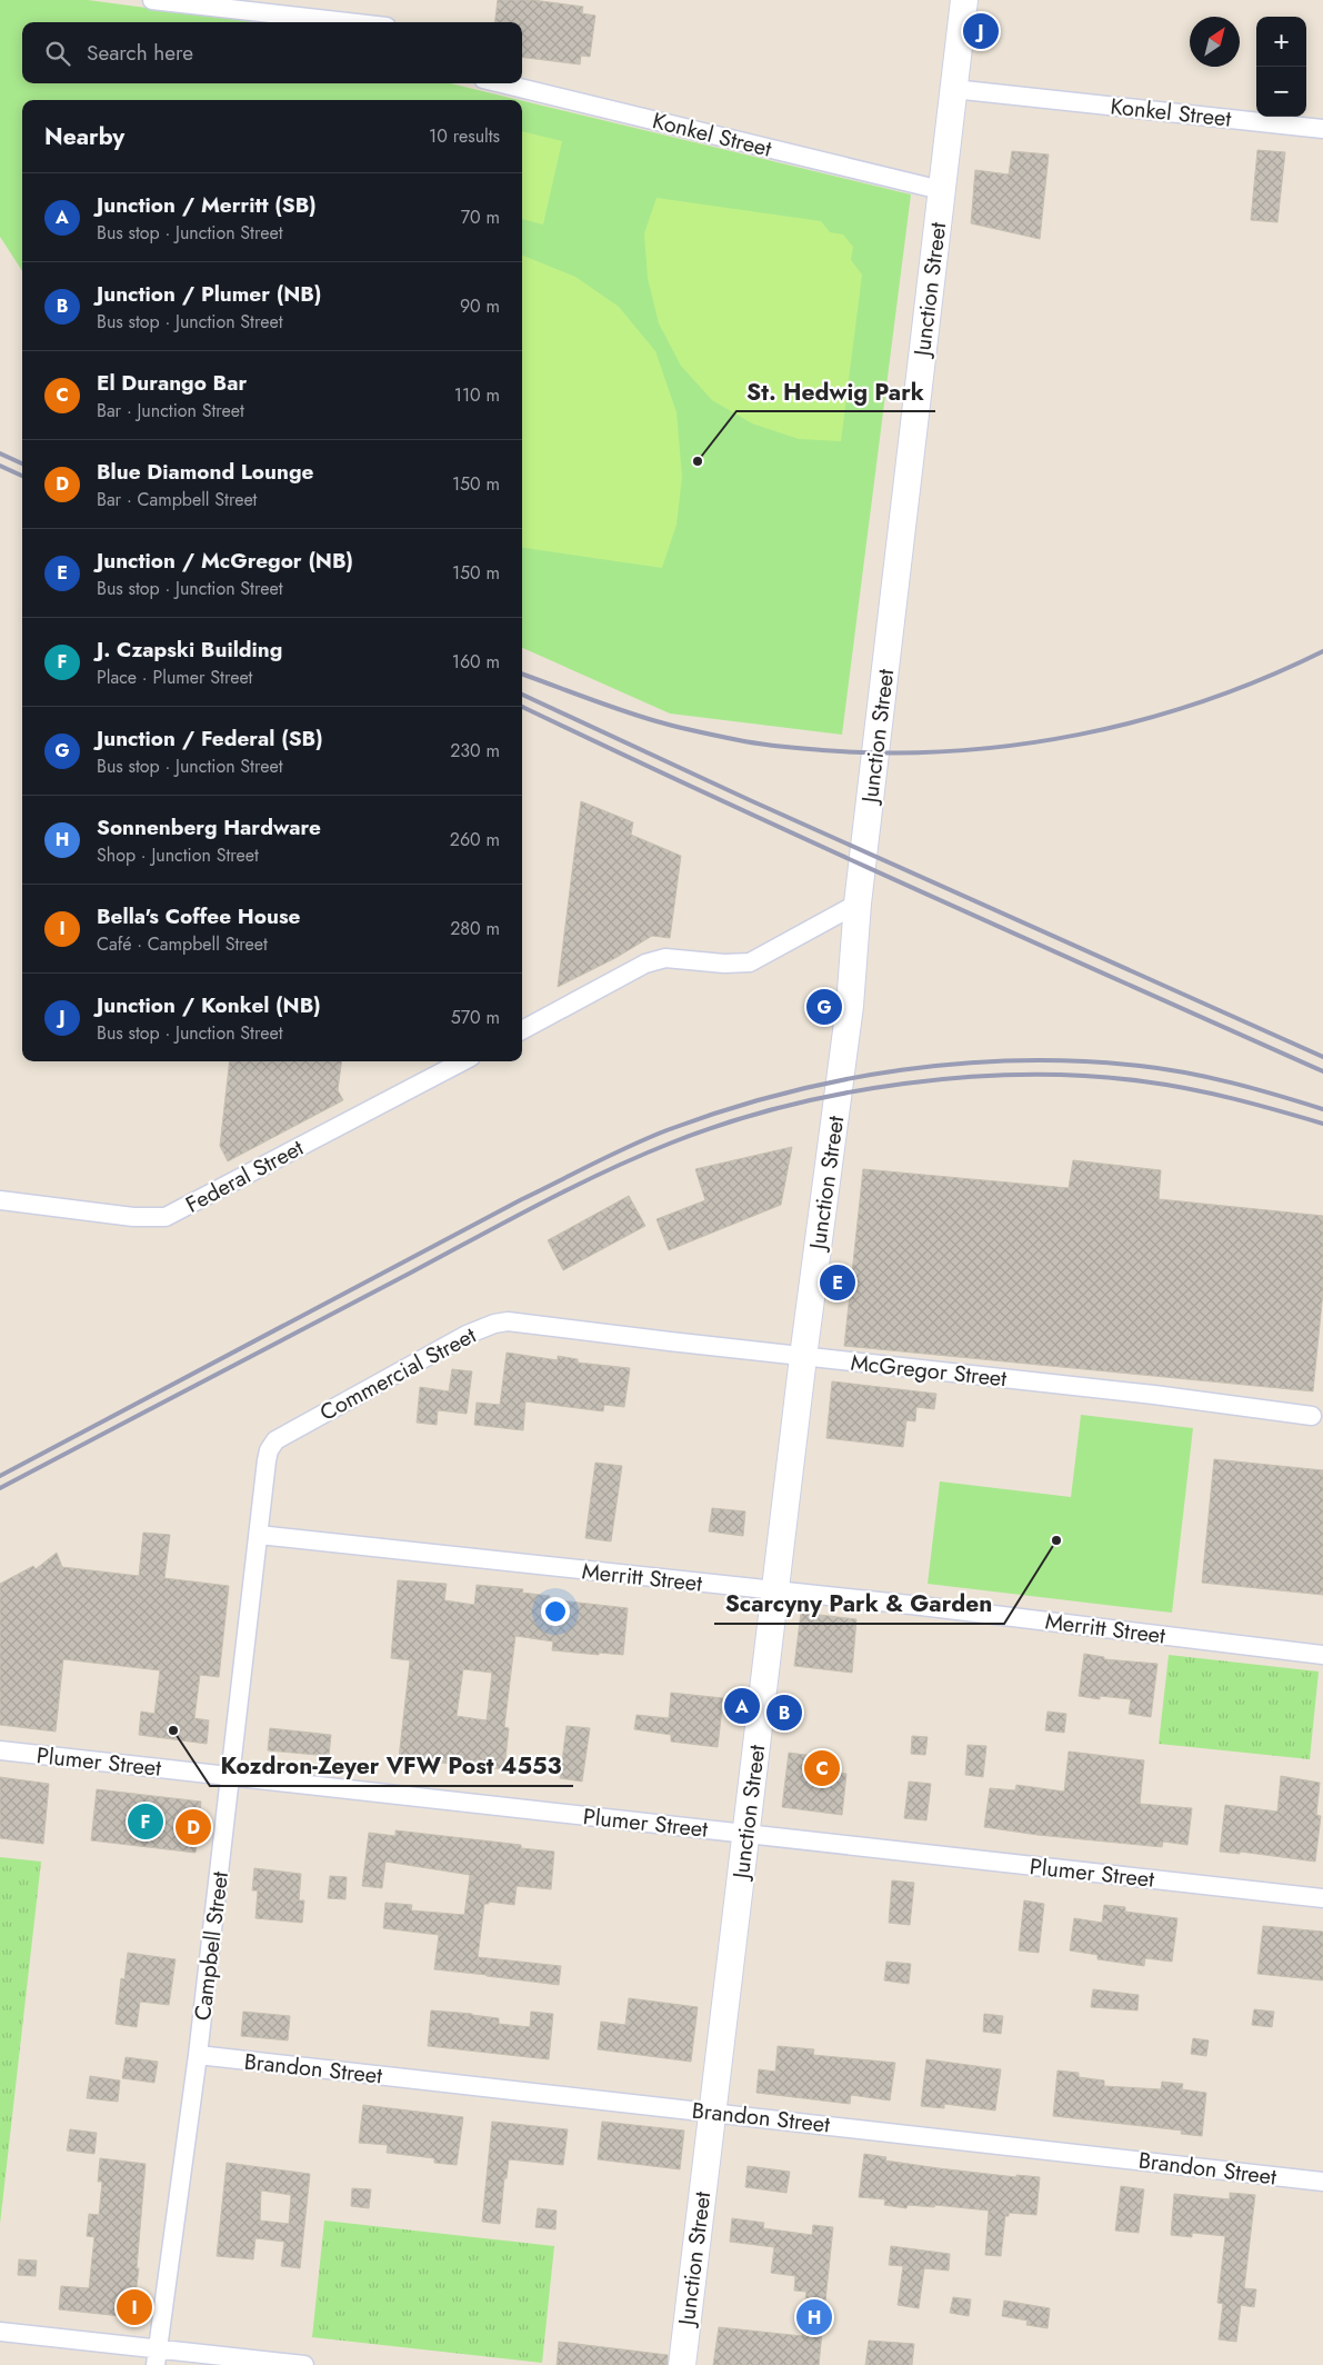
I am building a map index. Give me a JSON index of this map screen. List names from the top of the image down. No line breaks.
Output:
{"streets":{"street":["Konkel Street","Junction Street","Federal Street","McGregor Street","Commercial Street","Merritt Street","Plumer Street","Campbell Street","Brandon Street"]},"crossings":[["Konkel Street","Junction Street"],["Junction Street","McGregor Street"],["Junction Street","Merritt Street"],["Junction Street","Plumer Street"],["Junction Street","Brandon Street"],["McGregor Street","Commercial Street"],["Commercial Street","Campbell Street"],["Merritt Street","Campbell Street"],["Plumer Street","Campbell Street"],["Campbell Street","Brandon Street"]],"places":["St. Hedwig Park","Scarcyny Park & Garden","Kozdron-Zeyer VFW Post 4553"],"north":"top right","page":{"pins":["J","G","E","A","B","C","F","D","I","H"],"map_buttons":["+","−"],"search":"Search here","heading":["Nearby","10 results"],"list":[{"mark":"A","name":"Junction / Merritt (SB)","note":"Bus stop · Junction Street","value":"70 m"},{"mark":"B","name":"Junction / Plumer (NB)","note":"Bus stop · Junction Street","value":"90 m"},{"mark":"C","name":"El Durango Bar","note":"Bar · Junction Street","value":"110 m"},{"mark":"D","name":"Blue Diamond Lounge","note":"Bar · Campbell Street","value":"150 m"},{"mark":"E","name":"Junction / McGregor (NB)","note":"Bus stop · Junction Street","value":"150 m"},{"mark":"F","name":"J. Czapski Building","note":"Place · Plumer Street","value":"160 m"},{"mark":"G","name":"Junction / Federal (SB)","note":"Bus stop · Junction Street","value":"230 m"},{"mark":"H","name":"Sonnenberg Hardware","note":"Shop · Junction Street","value":"260 m"},{"mark":"I","name":"Bella's Coffee House","note":"Café · Campbell Street","value":"280 m"},{"mark":"J","name":"Junction / Konkel (NB)","note":"Bus stop · Junction Street","value":"570 m"}]}}
